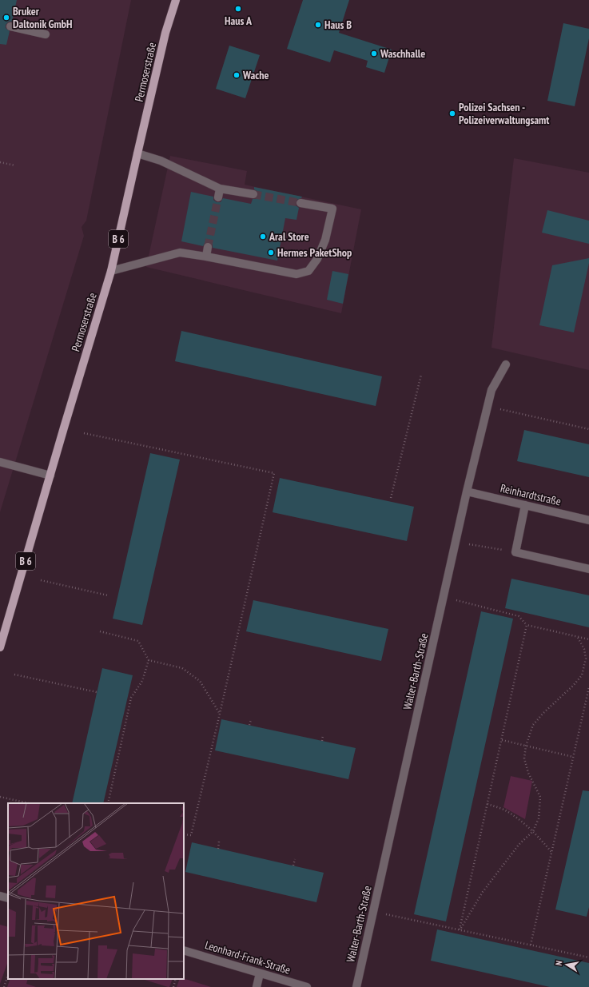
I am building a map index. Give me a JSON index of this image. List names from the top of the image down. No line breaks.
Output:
{"streets":{"main road":["Permoserstraße","B 6"],"street":["Reinhardtstraße","Walter-Barth-Straße","Leonhard-Frank-Straße"]},"crossings":[["Reinhardtstraße","Walter-Barth-Straße"]],"places":["Haus A","Bruker Daltonik GmbH","Haus B","Waschhalle","Wache","Polizei Sachsen - Polizeiverwaltungsamt","Aral Store","Hermes PaketShop"],"north":"left"}
